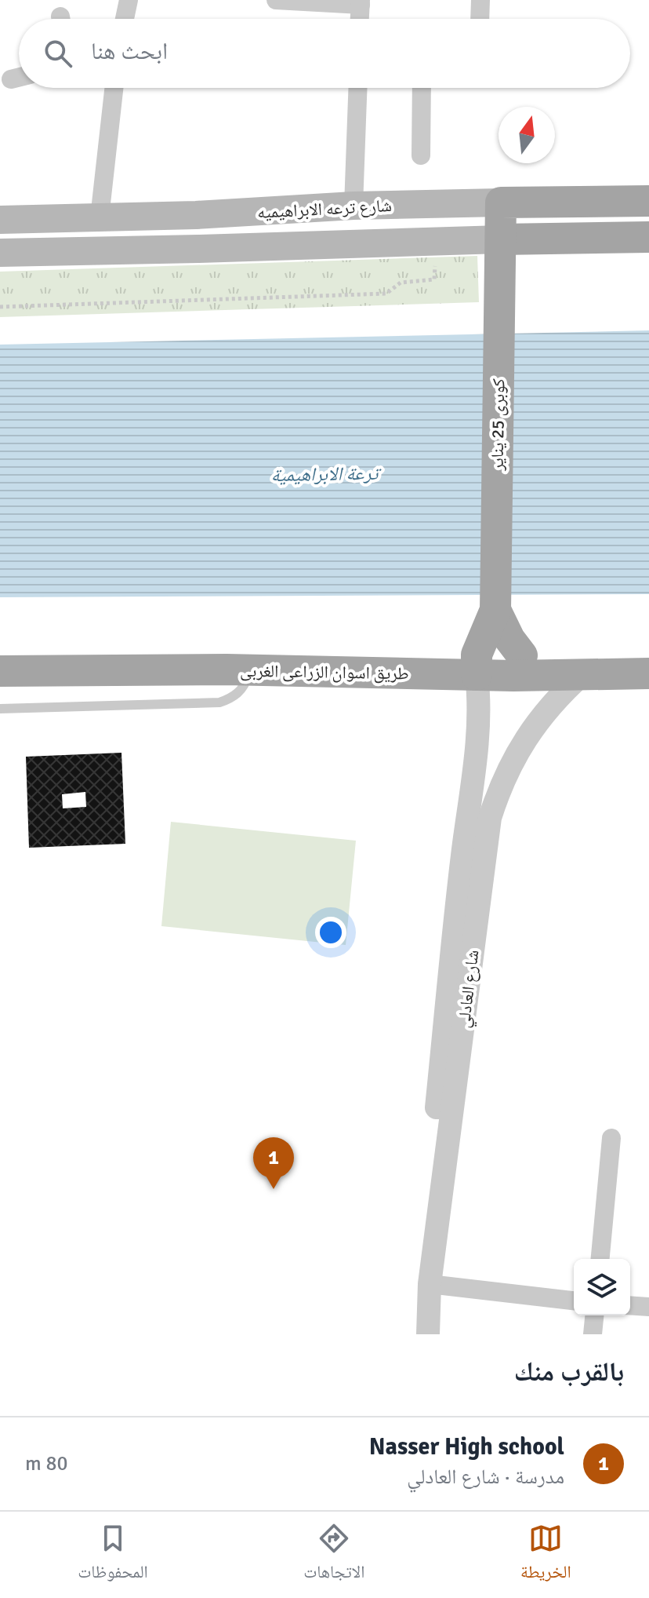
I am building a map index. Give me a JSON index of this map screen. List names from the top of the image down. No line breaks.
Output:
{"streets":{"main road":["شارع ترعه الابراهيميه","كوبرى 25 يناير","طريق اسوان الزراعى الغربى"],"street":["شارع العادلي"]},"crossings":[["شارع ترعه الابراهيميه","كوبرى 25 يناير"],["كوبرى 25 يناير","طريق اسوان الزراعى الغربى"],["كوبرى 25 يناير","شارع العادلي"],["طريق اسوان الزراعى الغربى","شارع العادلي"]],"water":["ترعة الابراهيمية"],"north":"top","page":{"search":"ابحث هنا","pins":"1","heading":"بالقرب منك","list":[{"mark":"1","name":"Nasser High school","note":"مدرسة · شارع العادلي","value":"80 m"}],"nav":["الخريطة","الاتجاهات","المحفوظات"]}}
